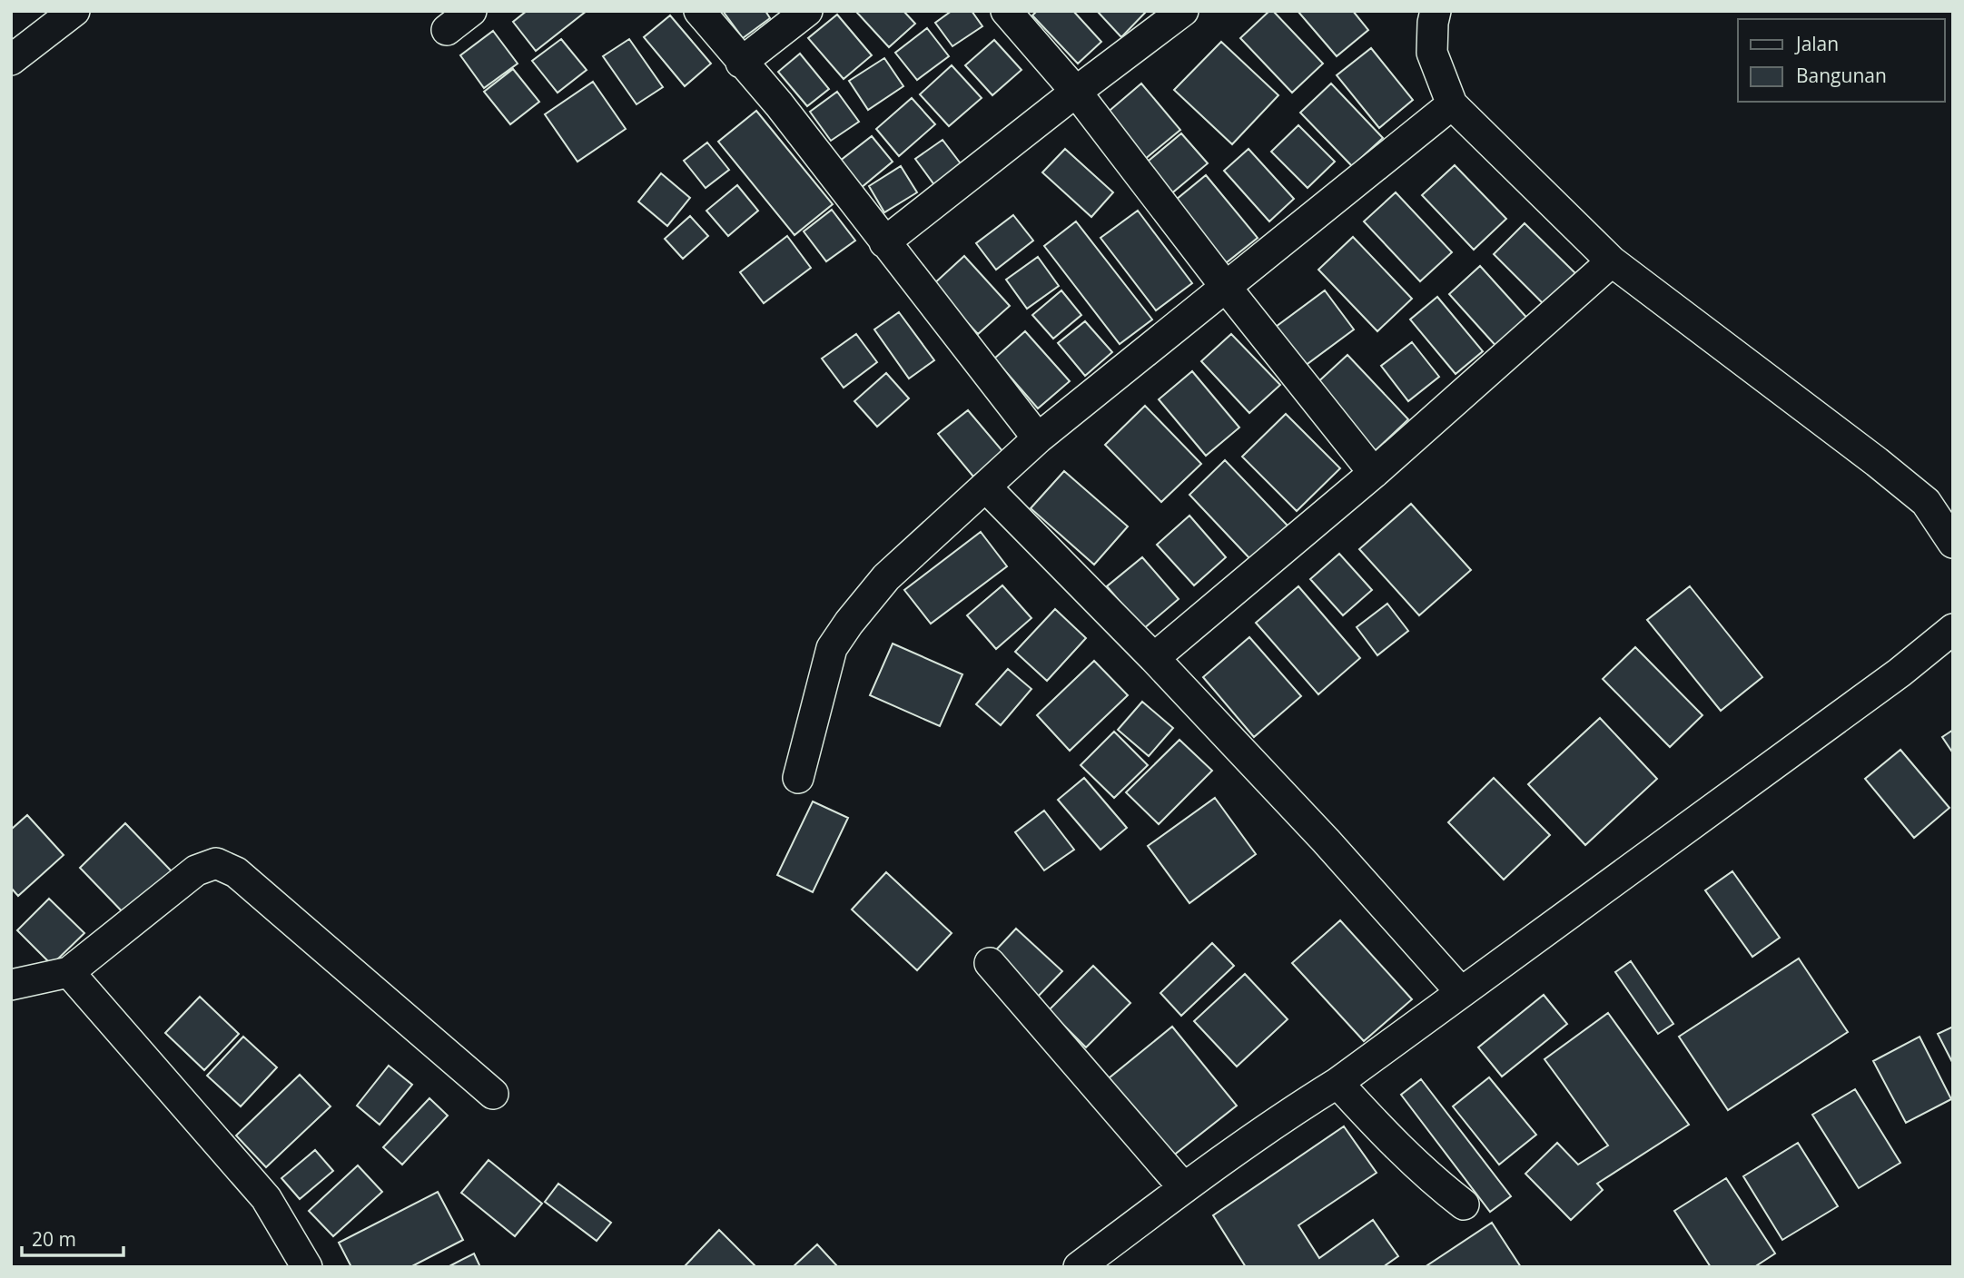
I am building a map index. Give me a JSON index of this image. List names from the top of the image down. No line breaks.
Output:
{"legend":["Jalan","Bangunan"],"scale_bar":"20 m"}
